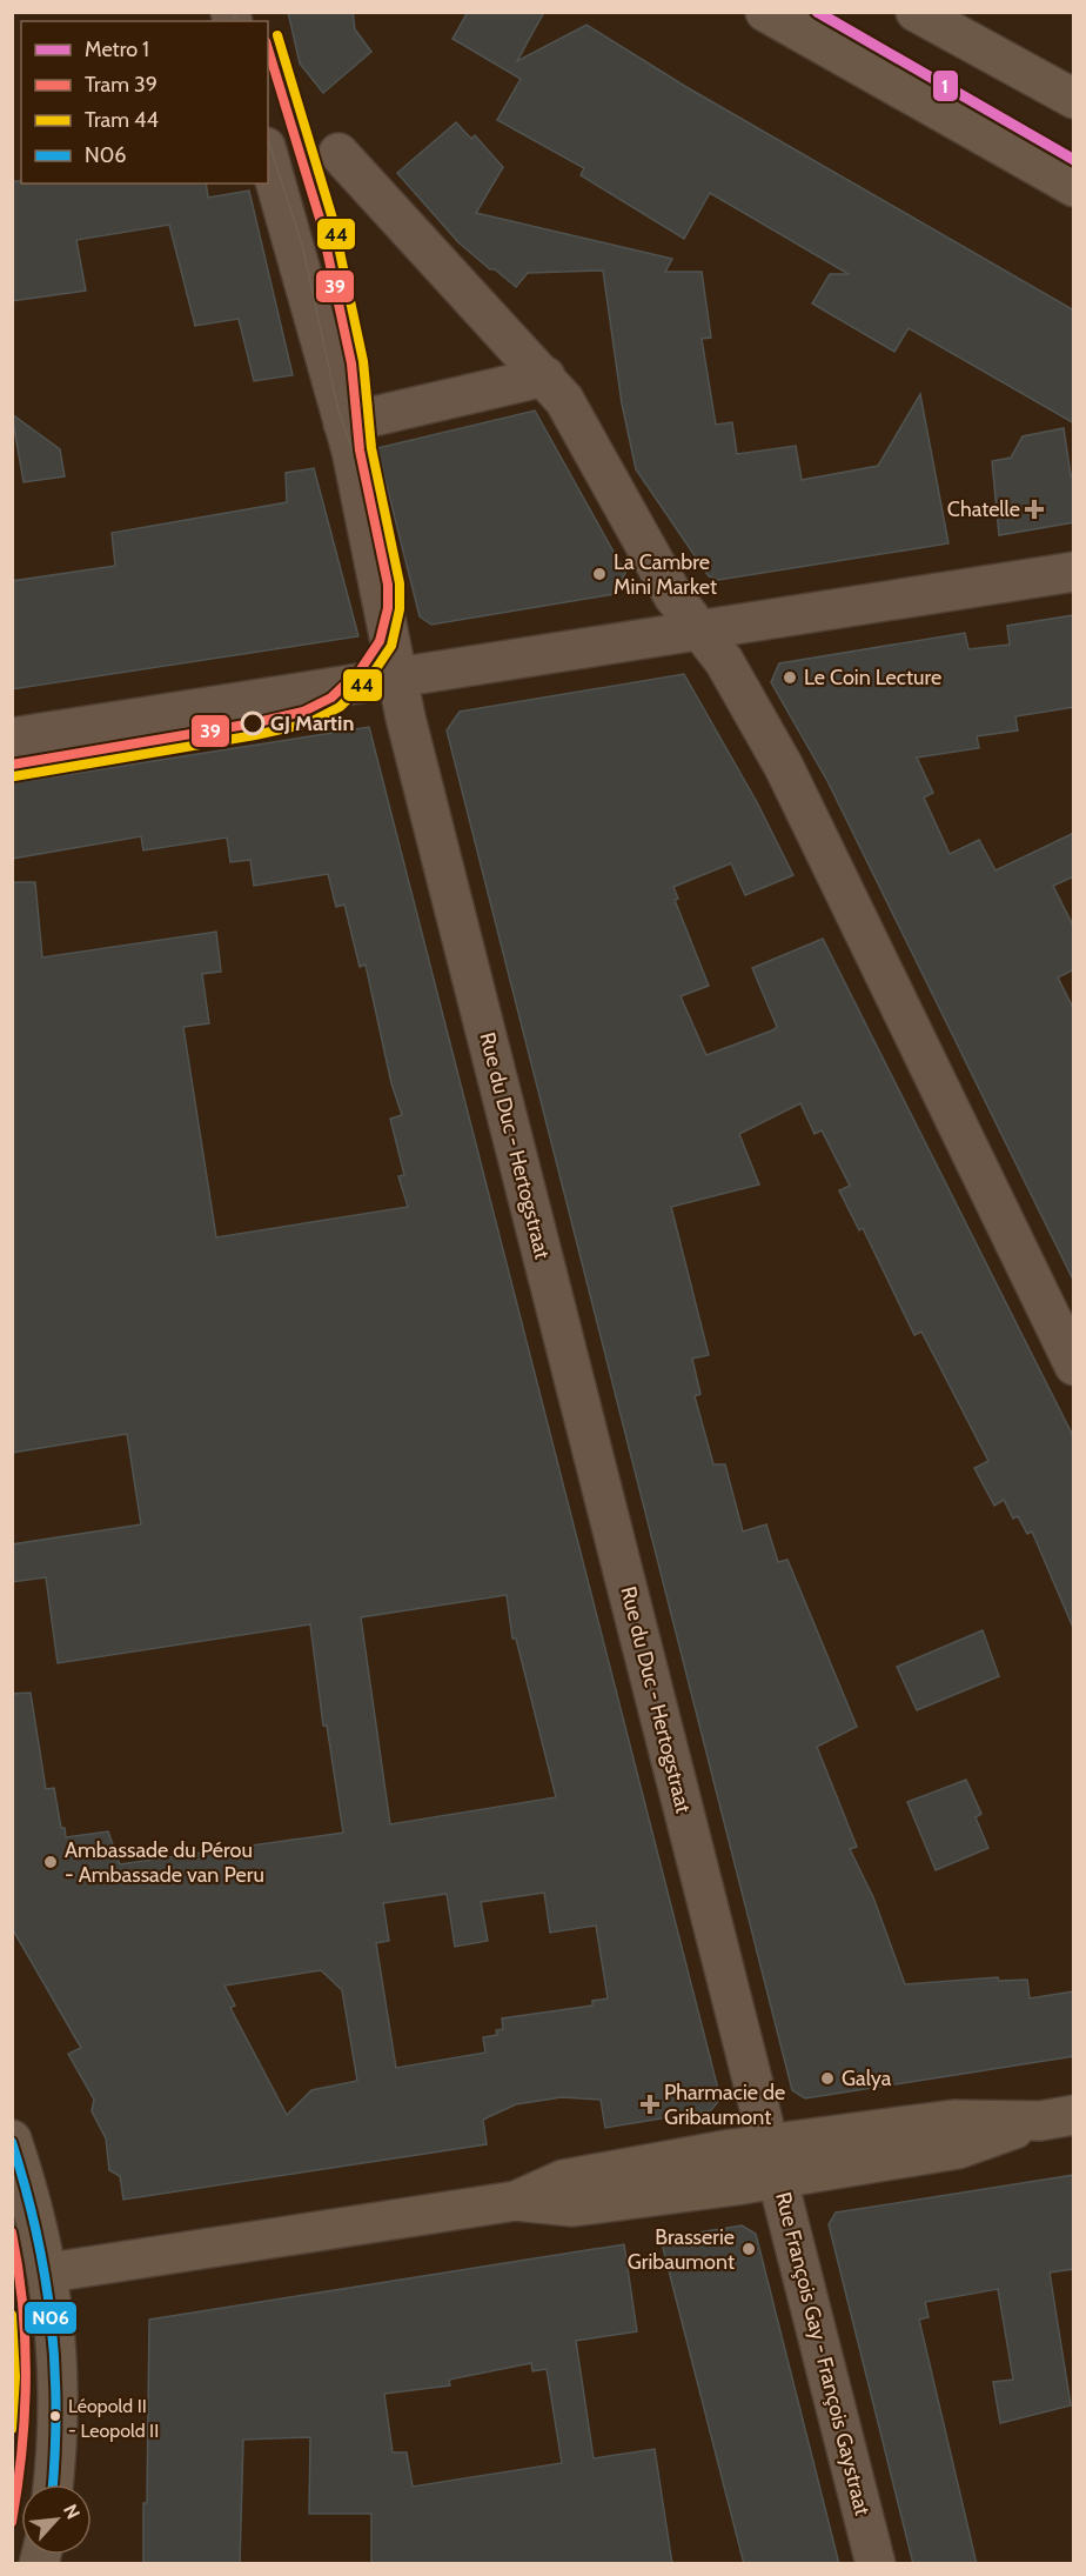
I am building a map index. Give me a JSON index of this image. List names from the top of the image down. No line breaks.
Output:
{"streets":{"street":["Rue du Duc - Hertogstraat","Rue François Gay - François Gaystraat"]},"crossings":[["Rue du Duc - Hertogstraat","Rue François Gay - François Gaystraat"]],"places":{"health":["Chatelle","Pharmacie de Gribaumont"],"other":["La Cambre Mini Market","Le Coin Lecture","GJ Martin","Ambassade du Pérou - Ambassade van Peru","Galya","Brasserie Gribaumont","Léopold II - Leopold II"]},"lines":["metro line 1","tram line 44","tram line 39","transit line N06"],"legend":["Metro 1","Tram 39","Tram 44","N06"],"north":"top right"}
